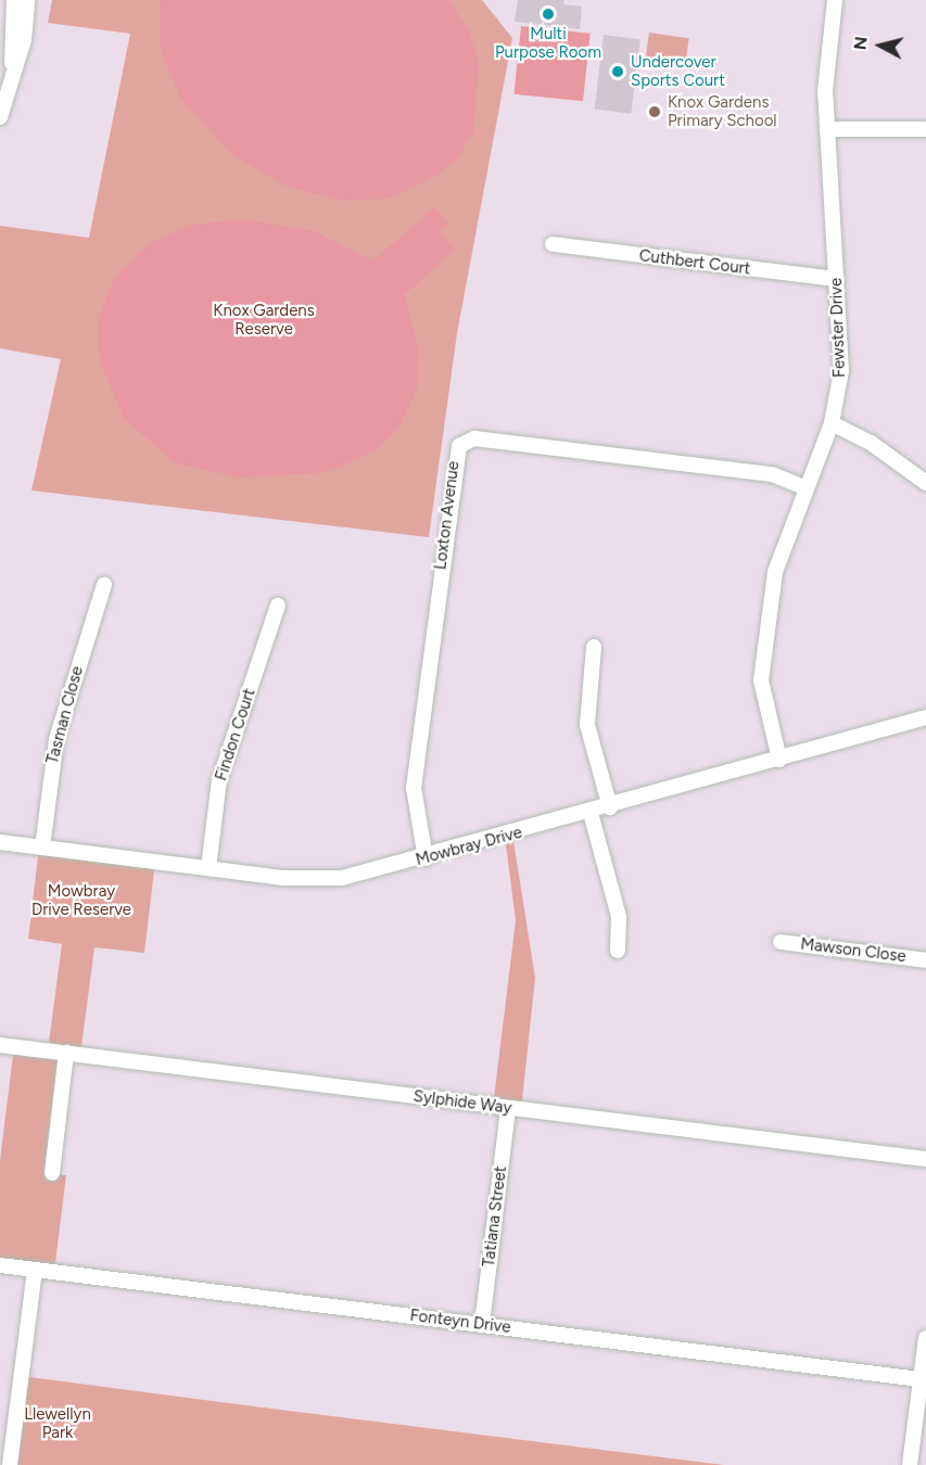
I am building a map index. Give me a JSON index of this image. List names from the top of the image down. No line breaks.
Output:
{"streets":{"street":["Cuthbert Court","Fewster Drive","Loxton Avenue","Tasman Close","Findon Court","Mowbray Drive","Mawson Close","Sylphide Way","Tatiana Street","Fonteyn Drive"]},"crossings":[["Cuthbert Court","Fewster Drive"],["Fewster Drive","Loxton Avenue"],["Fewster Drive","Mowbray Drive"],["Loxton Avenue","Mowbray Drive"],["Tasman Close","Mowbray Drive"],["Findon Court","Mowbray Drive"],["Sylphide Way","Tatiana Street"],["Tatiana Street","Fonteyn Drive"]],"parks":["Knox Gardens Reserve","Mowbray Drive Reserve","Llewellyn Park"],"places":["Multi Purpose Room","Undercover Sports Court","Knox Gardens Primary School"],"north":"left"}
